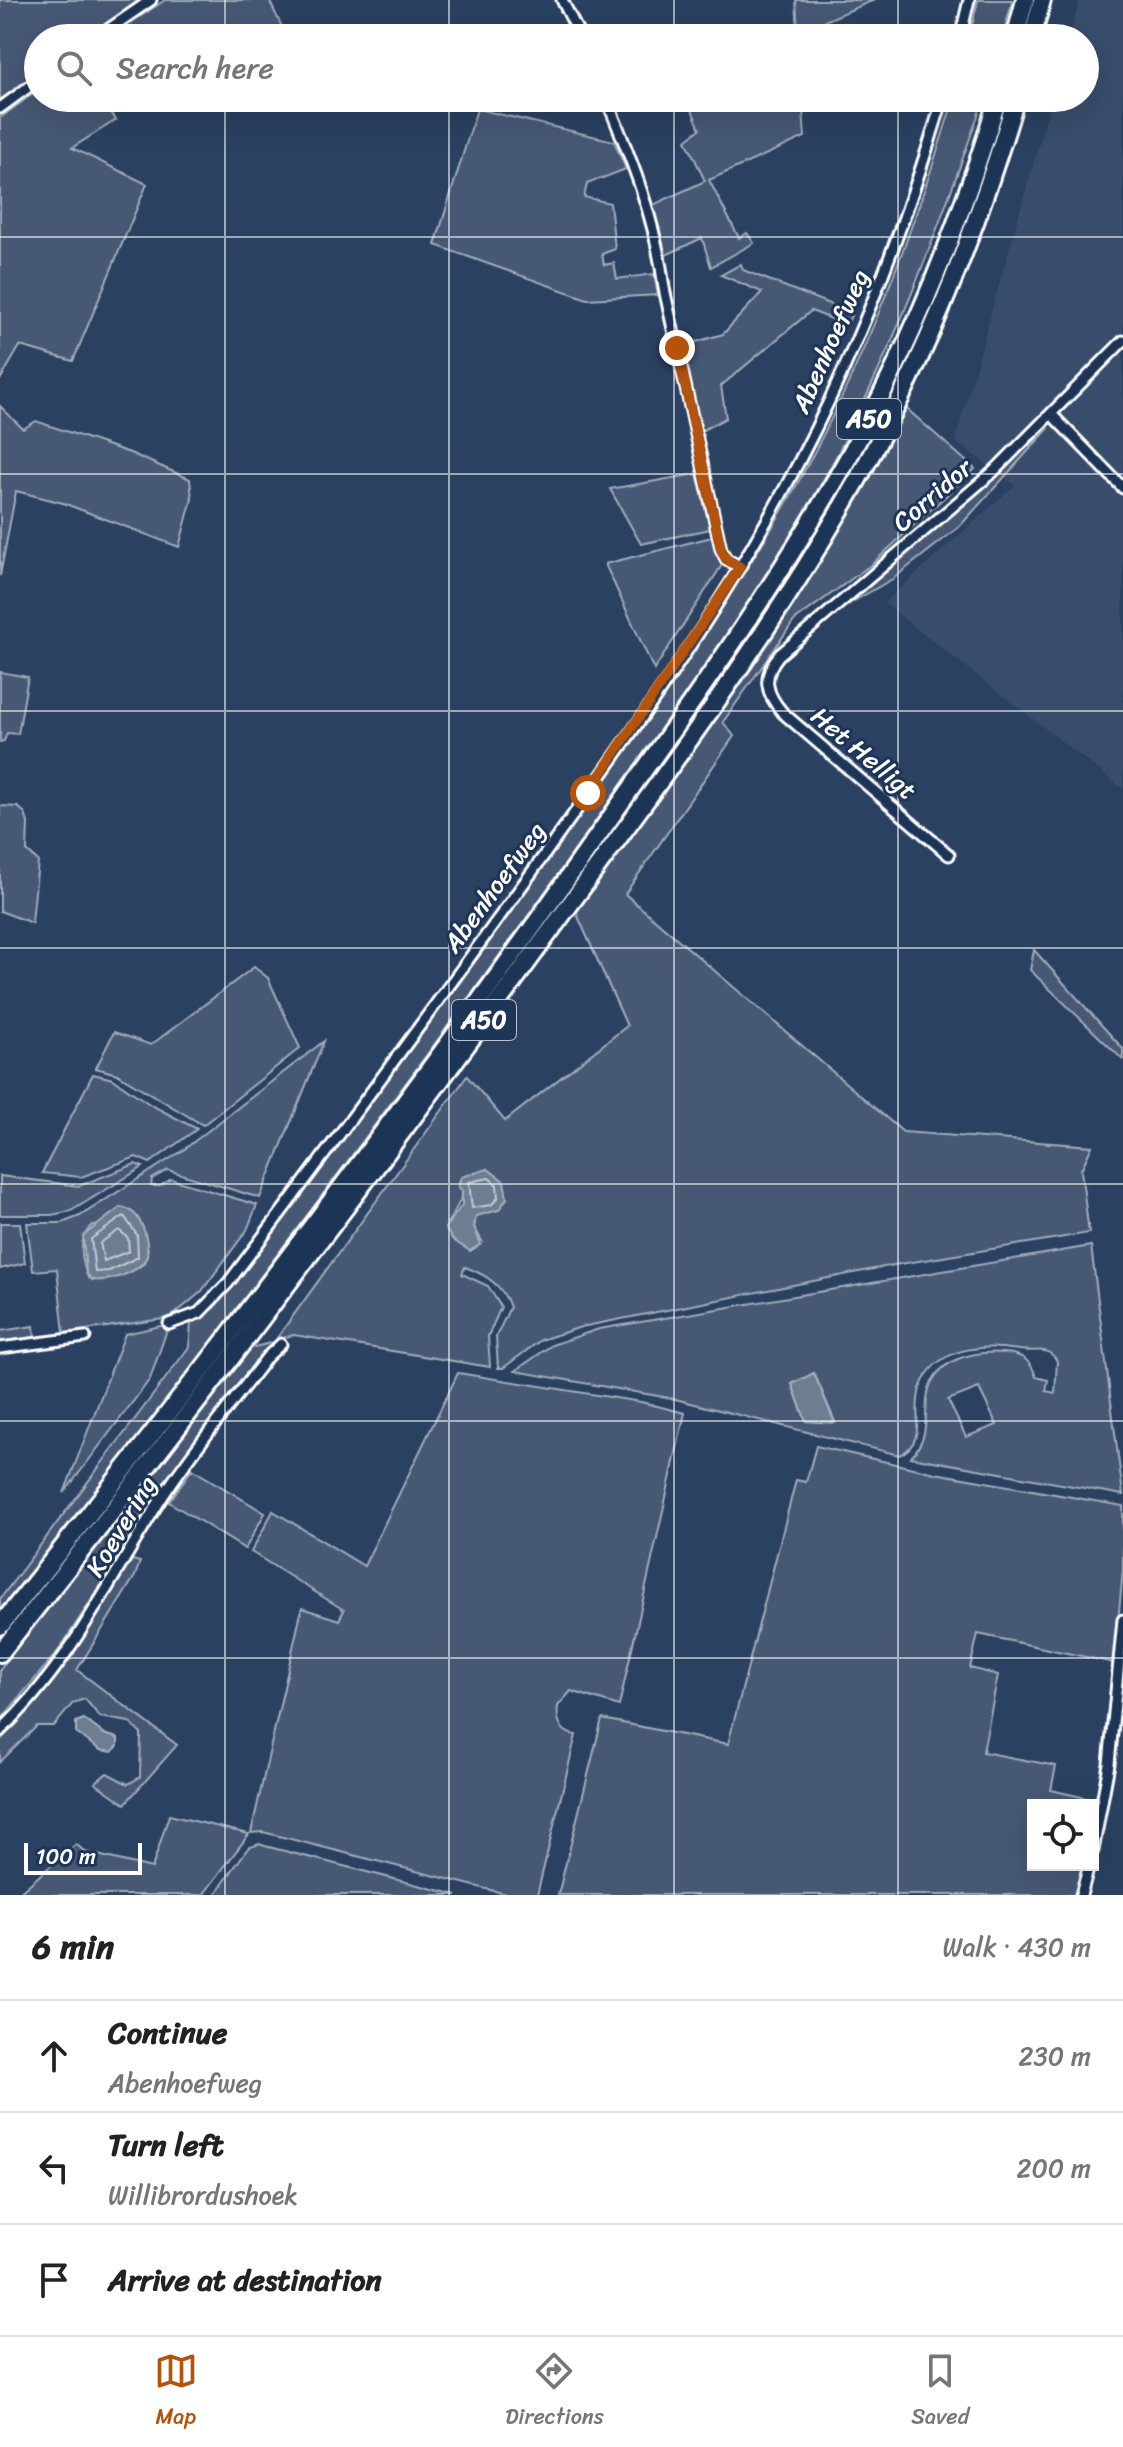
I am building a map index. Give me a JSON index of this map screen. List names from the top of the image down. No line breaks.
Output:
{"streets":{"highway":["A50"],"street":["Abenhoefweg","Corridor","Het Helligt","Koevering"]},"crossings":[["Corridor","Het Helligt"]],"scale_bar":"100 m","page":{"search":"Search here","scale":"100 m","heading":["6 min","Walk · 430 m"],"list":[["Continue","Abenhoefweg","230 m"],["Turn left","Willibrordushoek","200 m"],"Arrive at destination"],"nav":["Map","Directions","Saved"]}}
